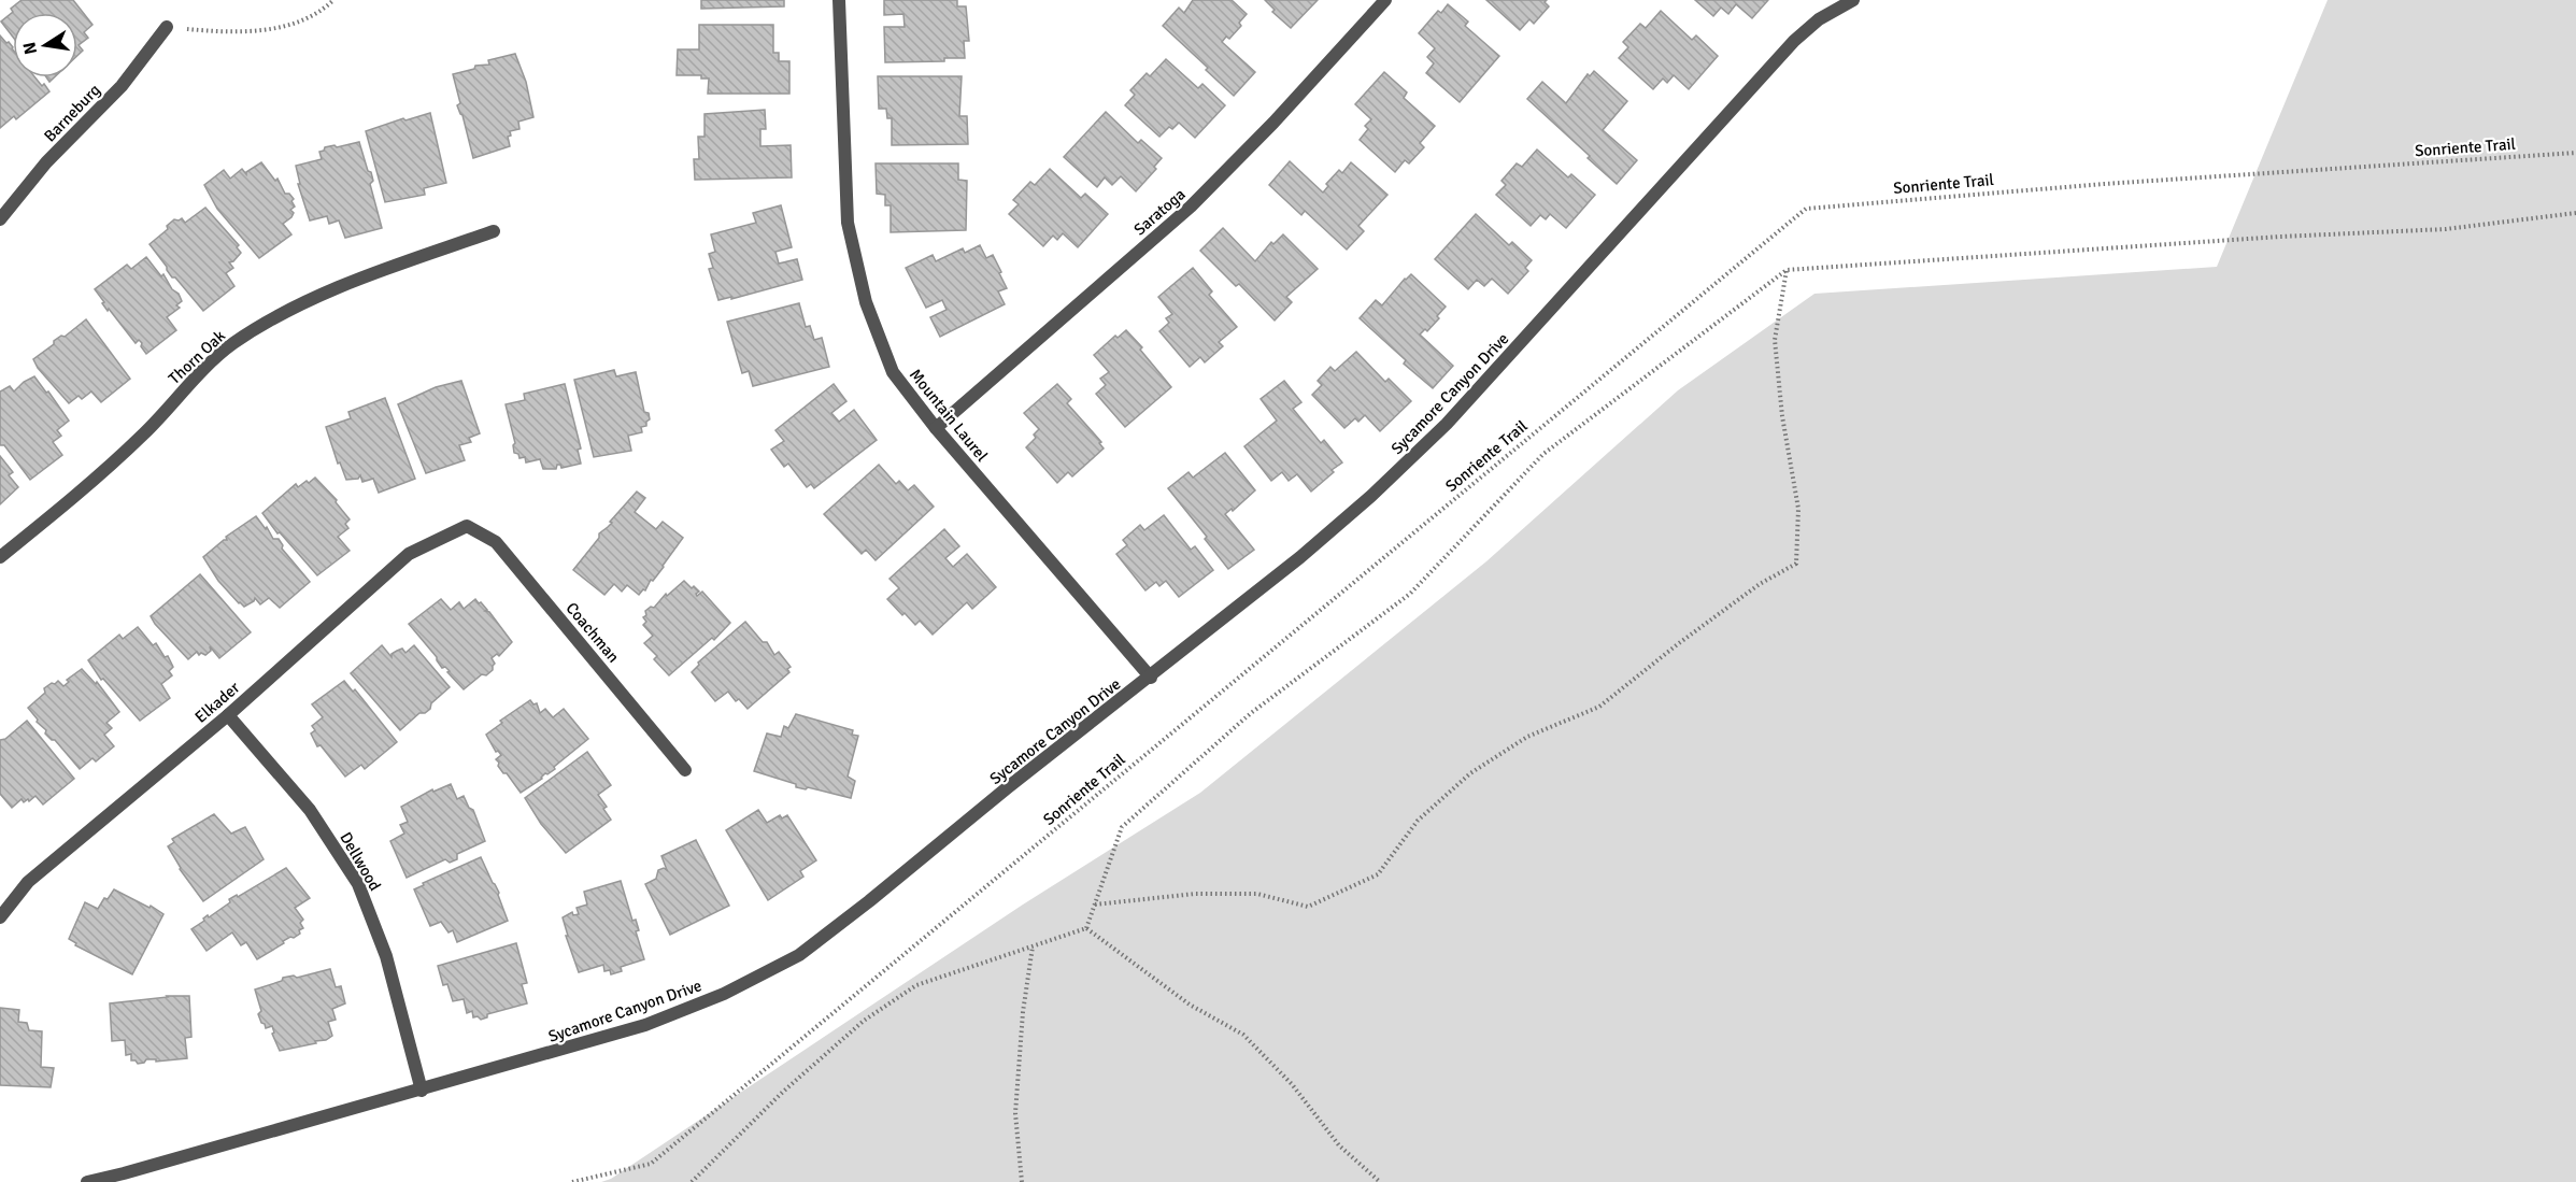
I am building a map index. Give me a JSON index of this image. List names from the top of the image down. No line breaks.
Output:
{"streets":{"street":["Barneburg","Saratoga","Thorn Oak","Sycamore Canyon Drive","Mountain Laurel","Coachman","Elkader","Dellwood"],"path":["Sonriente Trail"]},"crossings":[["Saratoga","Mountain Laurel"],["Sycamore Canyon Drive","Mountain Laurel"],["Sycamore Canyon Drive","Dellwood"],["Coachman","Elkader"],["Elkader","Dellwood"]],"north":"left"}
